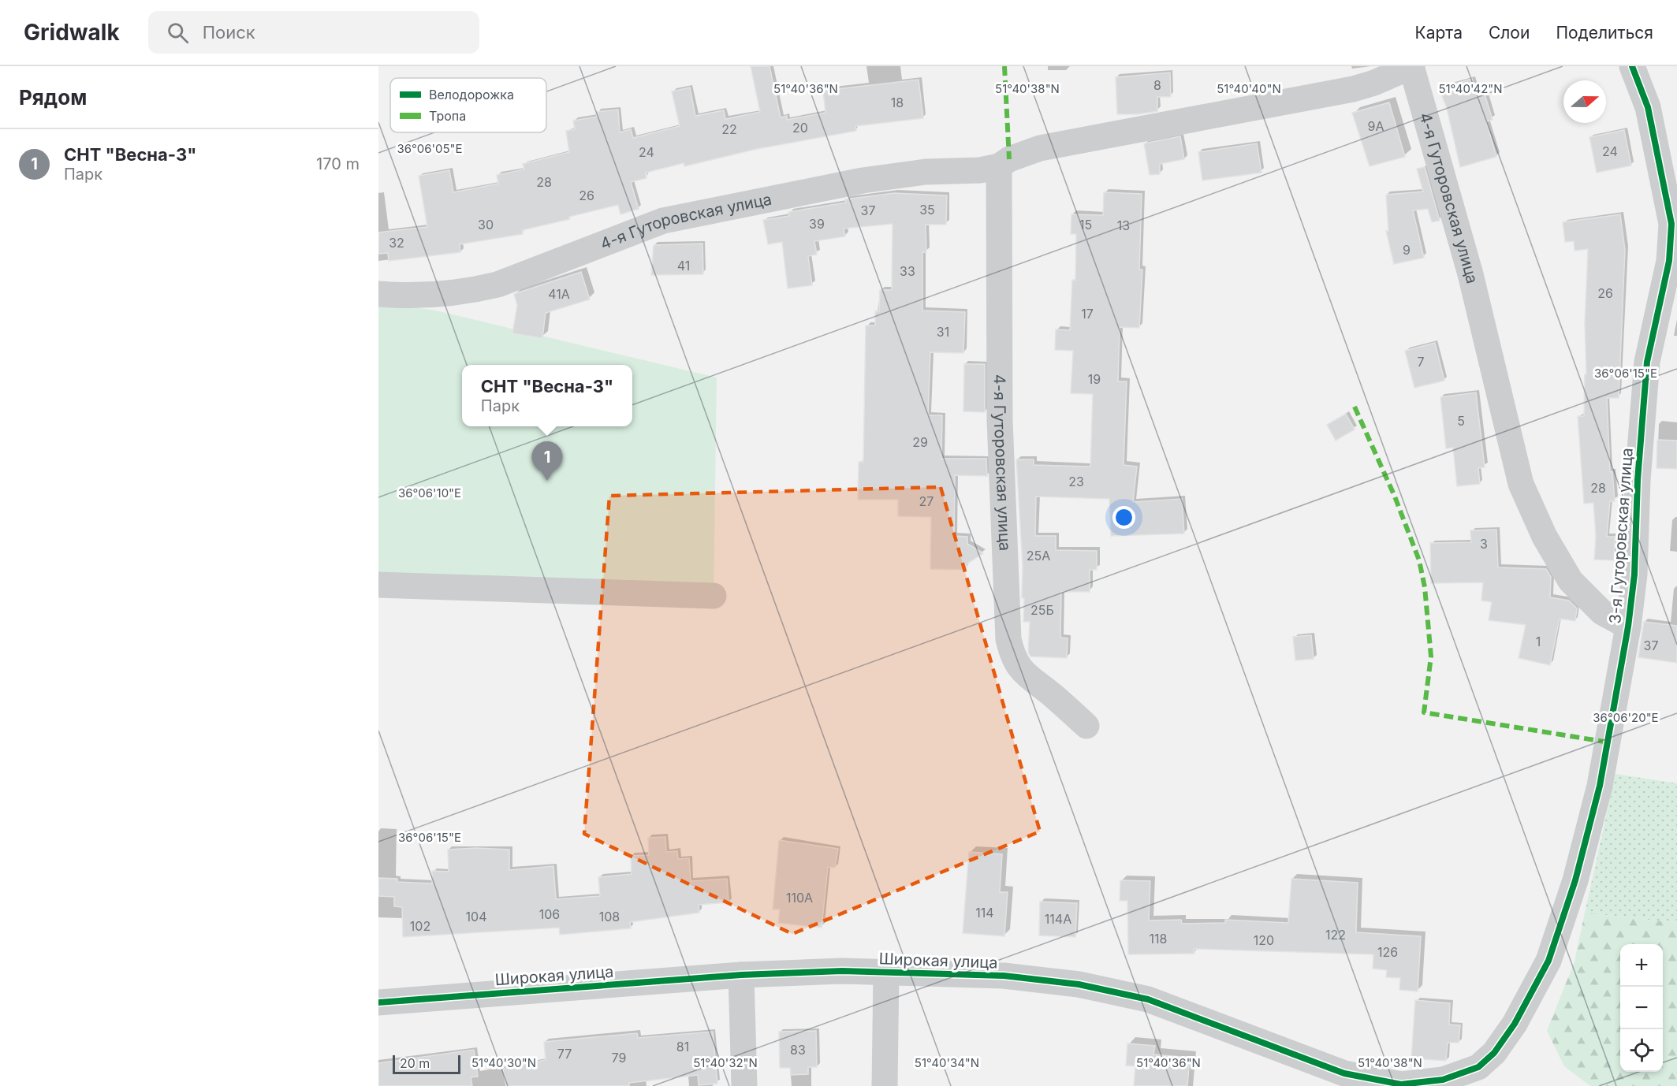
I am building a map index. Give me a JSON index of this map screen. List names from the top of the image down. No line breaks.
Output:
{"streets":{"street":["4-я Гуторовская улица","3-я Гуторовская улица","Широкая улица"]},"crossings":[["4-я Гуторовская улица","3-я Гуторовская улица"],["3-я Гуторовская улица","Широкая улица"]],"house_numbers":["8","18","9А","20","22","24","24","28","26","35","37","39","30","15","13","32","9","41","33","26","41А","17","31","7","19","5","29","23","28","27","3","25А","25Б","1","37","110А","114","106","104","108","114А","102","122","118","120","126","81","83","77","79"],"legend":["Велодорожка","Тропа"],"scale_bar":"20 m","north":"right","page":{"header":"Gridwalk","search":"Поиск","nav":["Карта","Слои","Поделиться"],"heading":"Рядом","list":[{"mark":"1","name":"СНТ \"Весна-3\"","note":"Парк","value":"170 m"}],"popup":["СНТ \"Весна-3\"","Парк"],"pins":"1","map_buttons":["+","−"],"scale":"20 m"},"coordinates":["51°40'36\"N","51°40'38\"N","51°40'42\"N","51°40'40\"N","36°06'05\"E","36°06'15\"E","36°06'10\"E","36°06'20\"E","51°40'30\"N","51°40'32\"N","51°40'34\"N"]}
